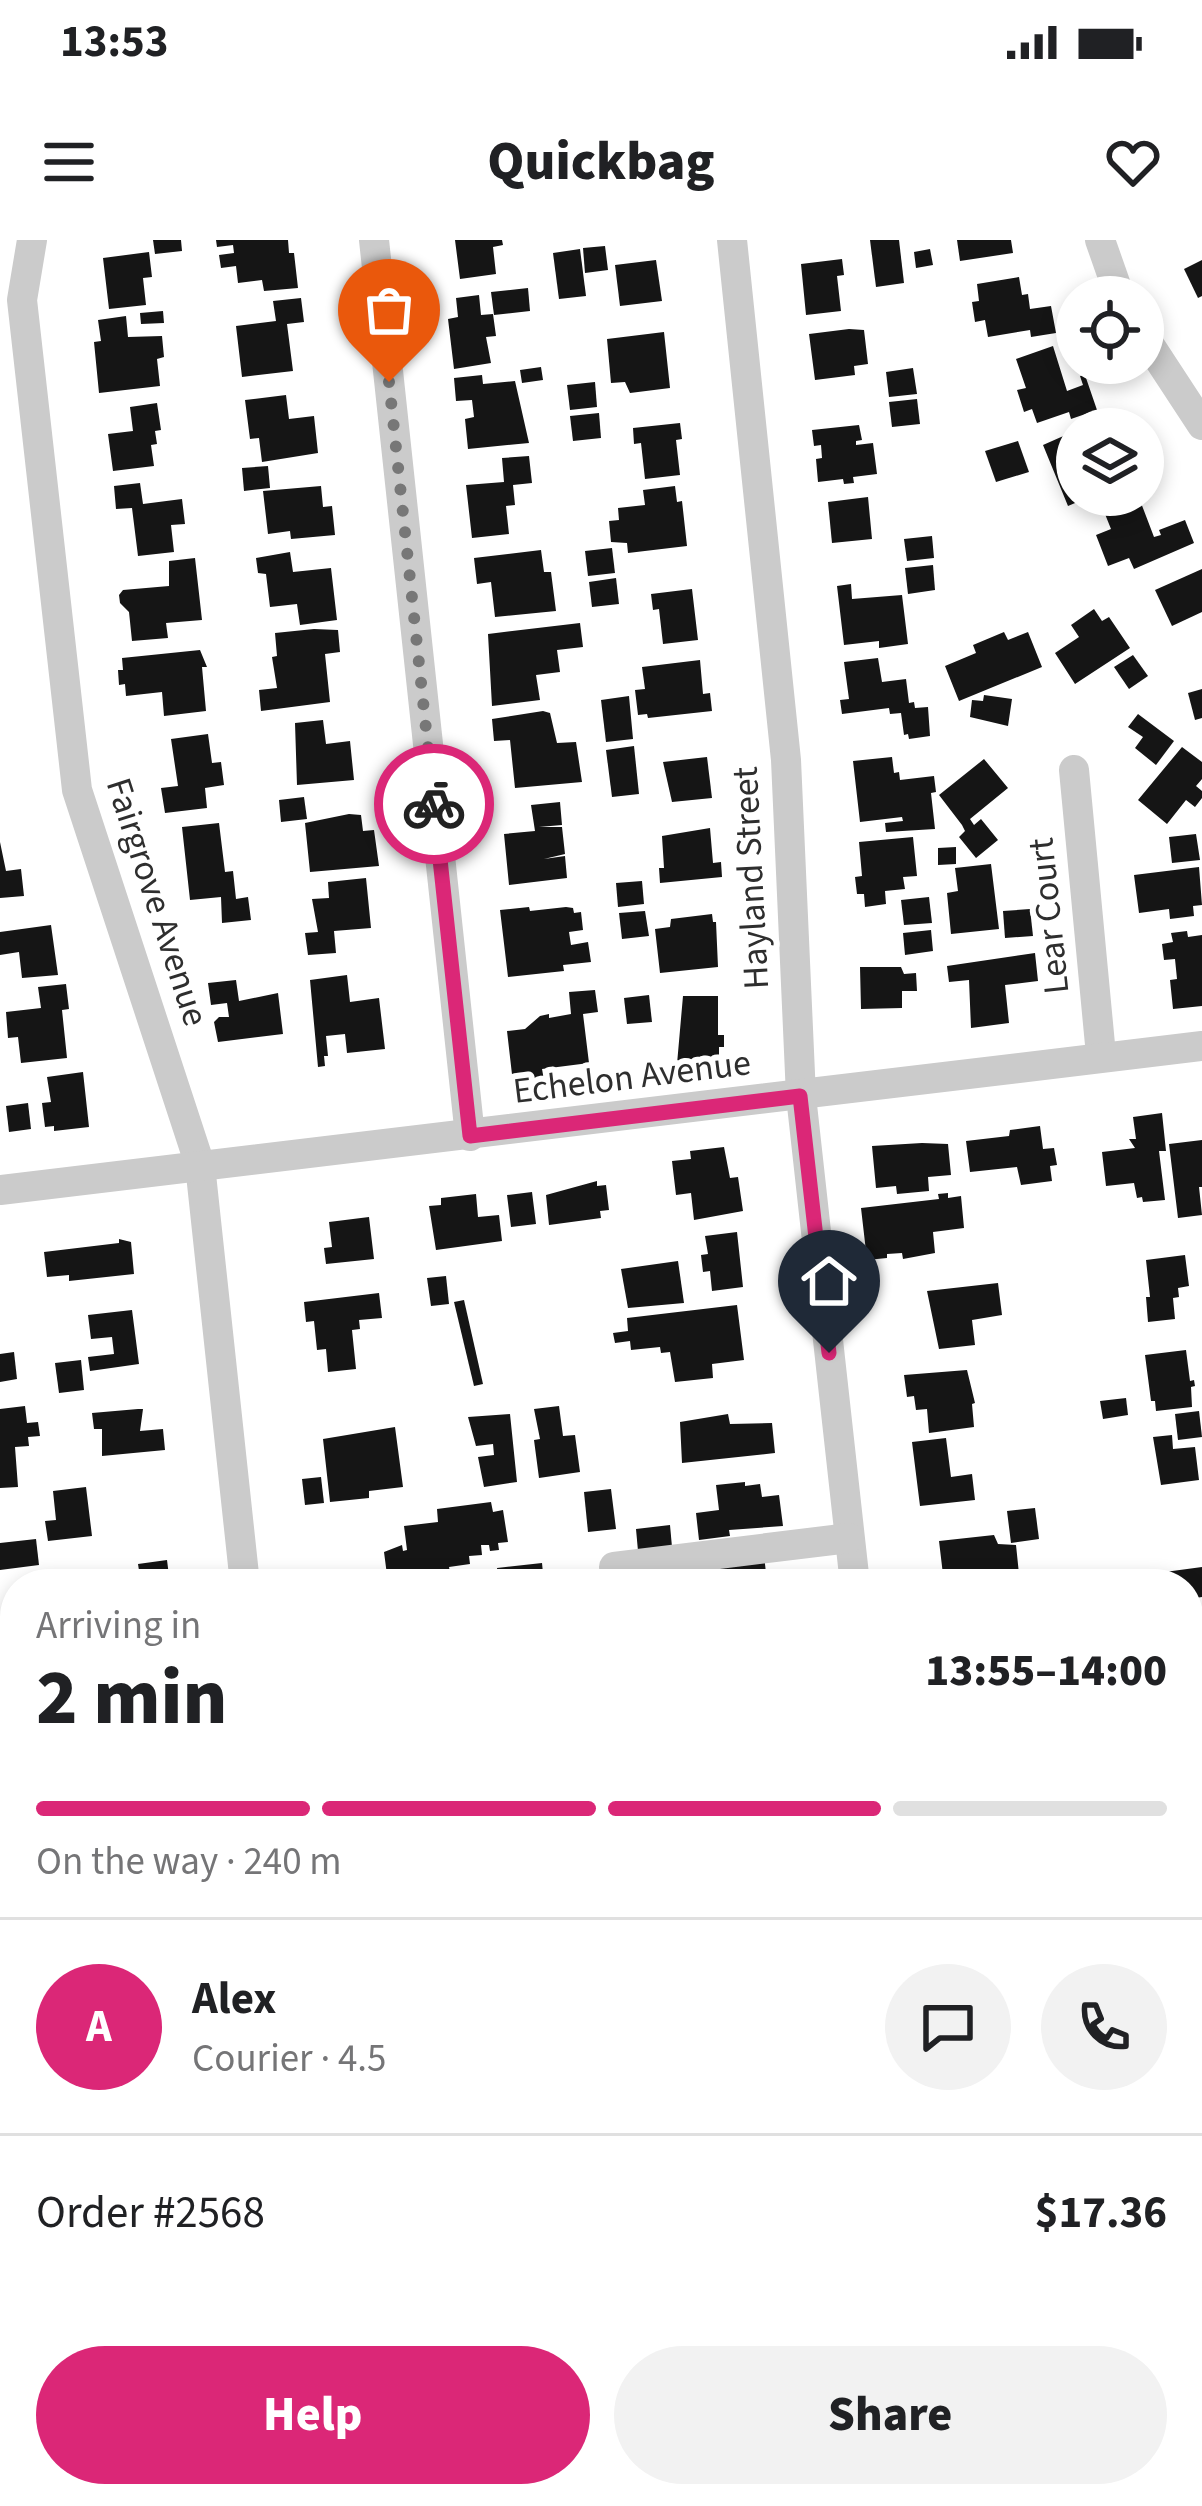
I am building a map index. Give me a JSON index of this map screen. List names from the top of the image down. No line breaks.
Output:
{"streets":{"street":["Hayland Street","Fairgrove Avenue","Lear Court","Echelon Avenue"]},"crossings":[["Hayland Street","Echelon Avenue"],["Fairgrove Avenue","Echelon Avenue"],["Lear Court","Echelon Avenue"]],"page":{"status":"13:53","header":"Quickbag","heading":["2 min","Arriving in","13:55–14:00"],"panel":["Alex","Courier · 4.5","Order #2568","$17.36"],"bar":"On the way · 240 m","round":"A","buttons":["Help","Share"]}}
